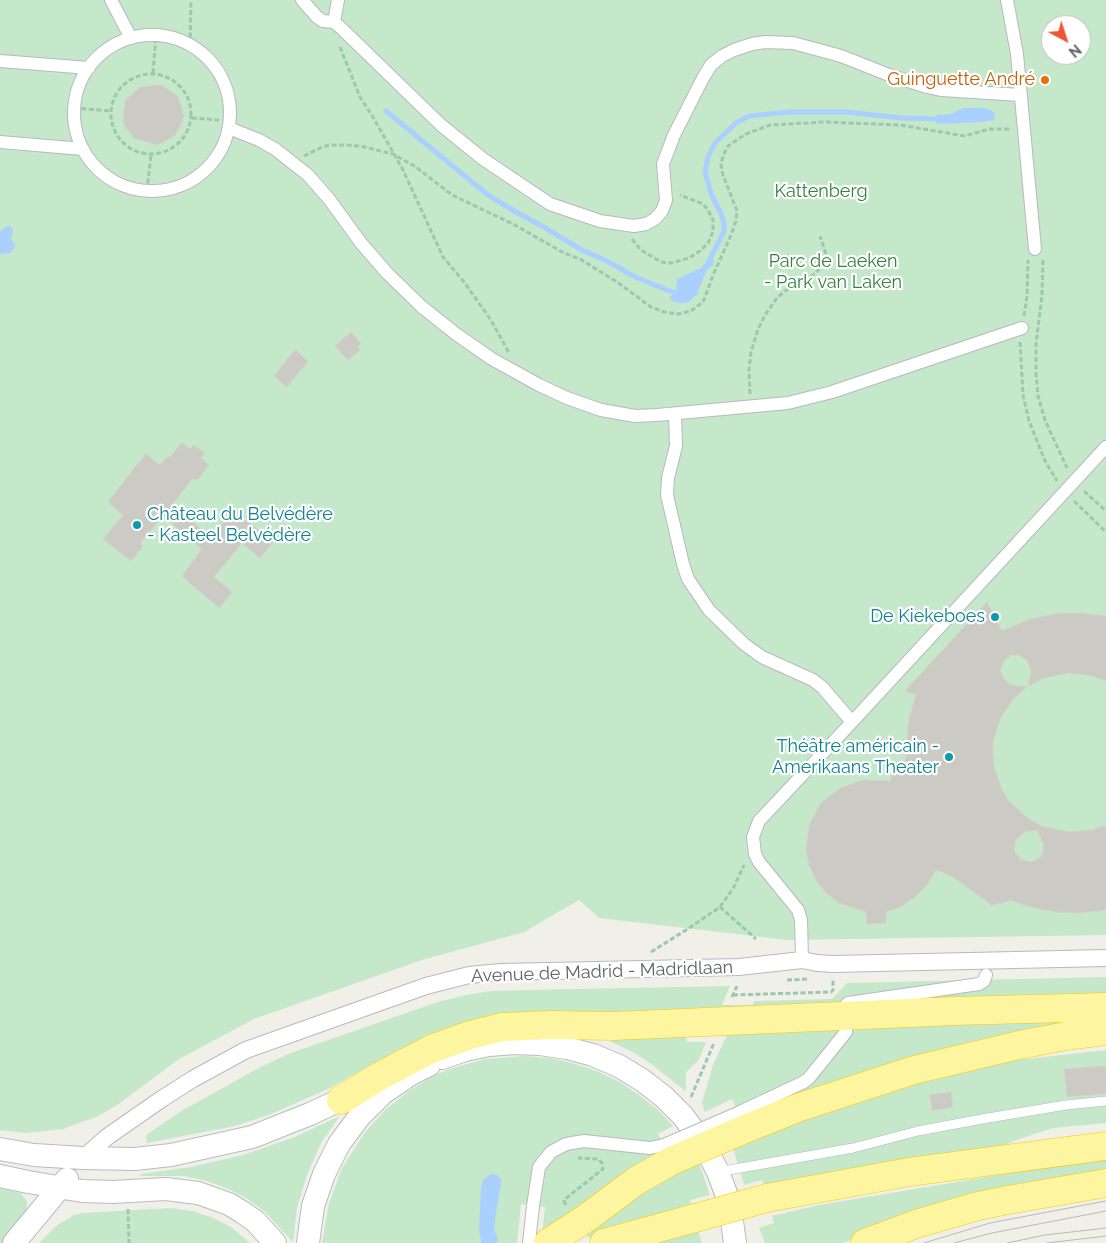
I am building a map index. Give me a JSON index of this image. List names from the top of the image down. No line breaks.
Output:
{"streets":{"street":["Avenue de Madrid - Madridlaan"]},"parks":["Kattenberg","Parc de Laeken - Park van Laken"],"places":["Guinguette André","Château du Belvédère - Kasteel Belvédère","De Kiekeboes","Théâtre américain - Amerikaans Theater"],"north":"bottom right"}
